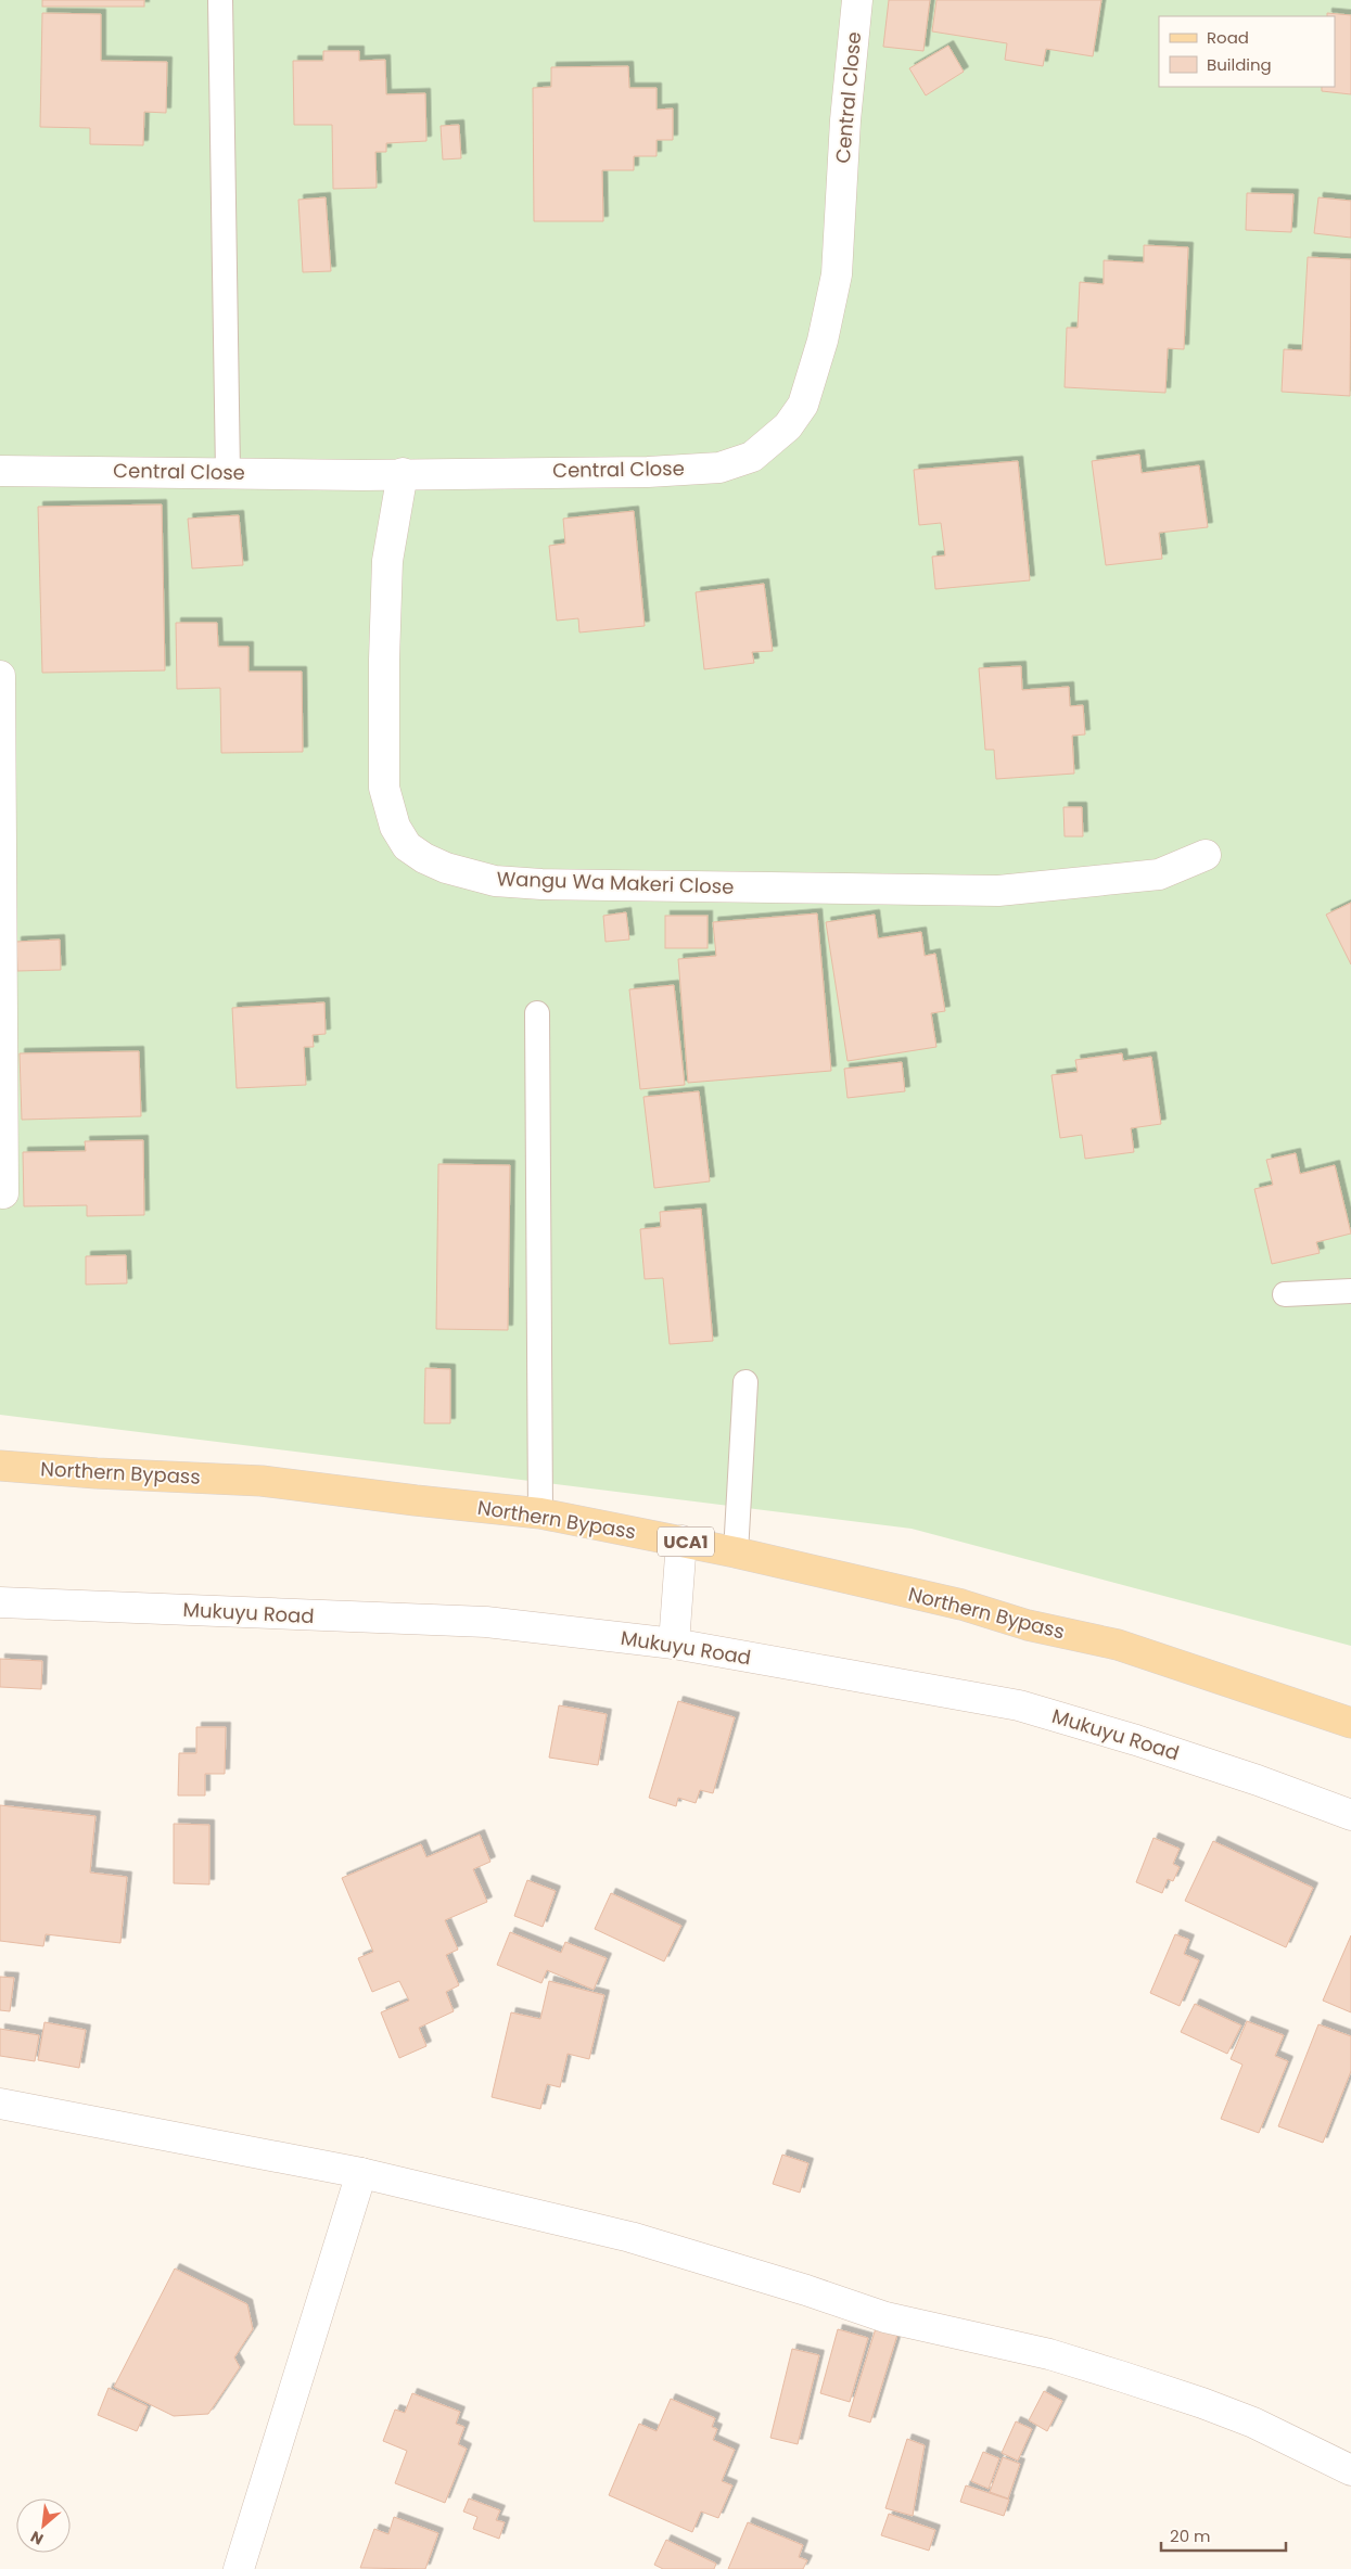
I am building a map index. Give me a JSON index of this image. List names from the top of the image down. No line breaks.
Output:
{"streets":{"main road":["Northern Bypass","UCA1"],"street":["Central Close","Wangu Wa Makeri Close","Mukuyu Road"]},"crossings":[["Central Close","Wangu Wa Makeri Close"]],"legend":["Road","Building"],"scale_bar":"20 m","north":"bottom left"}
